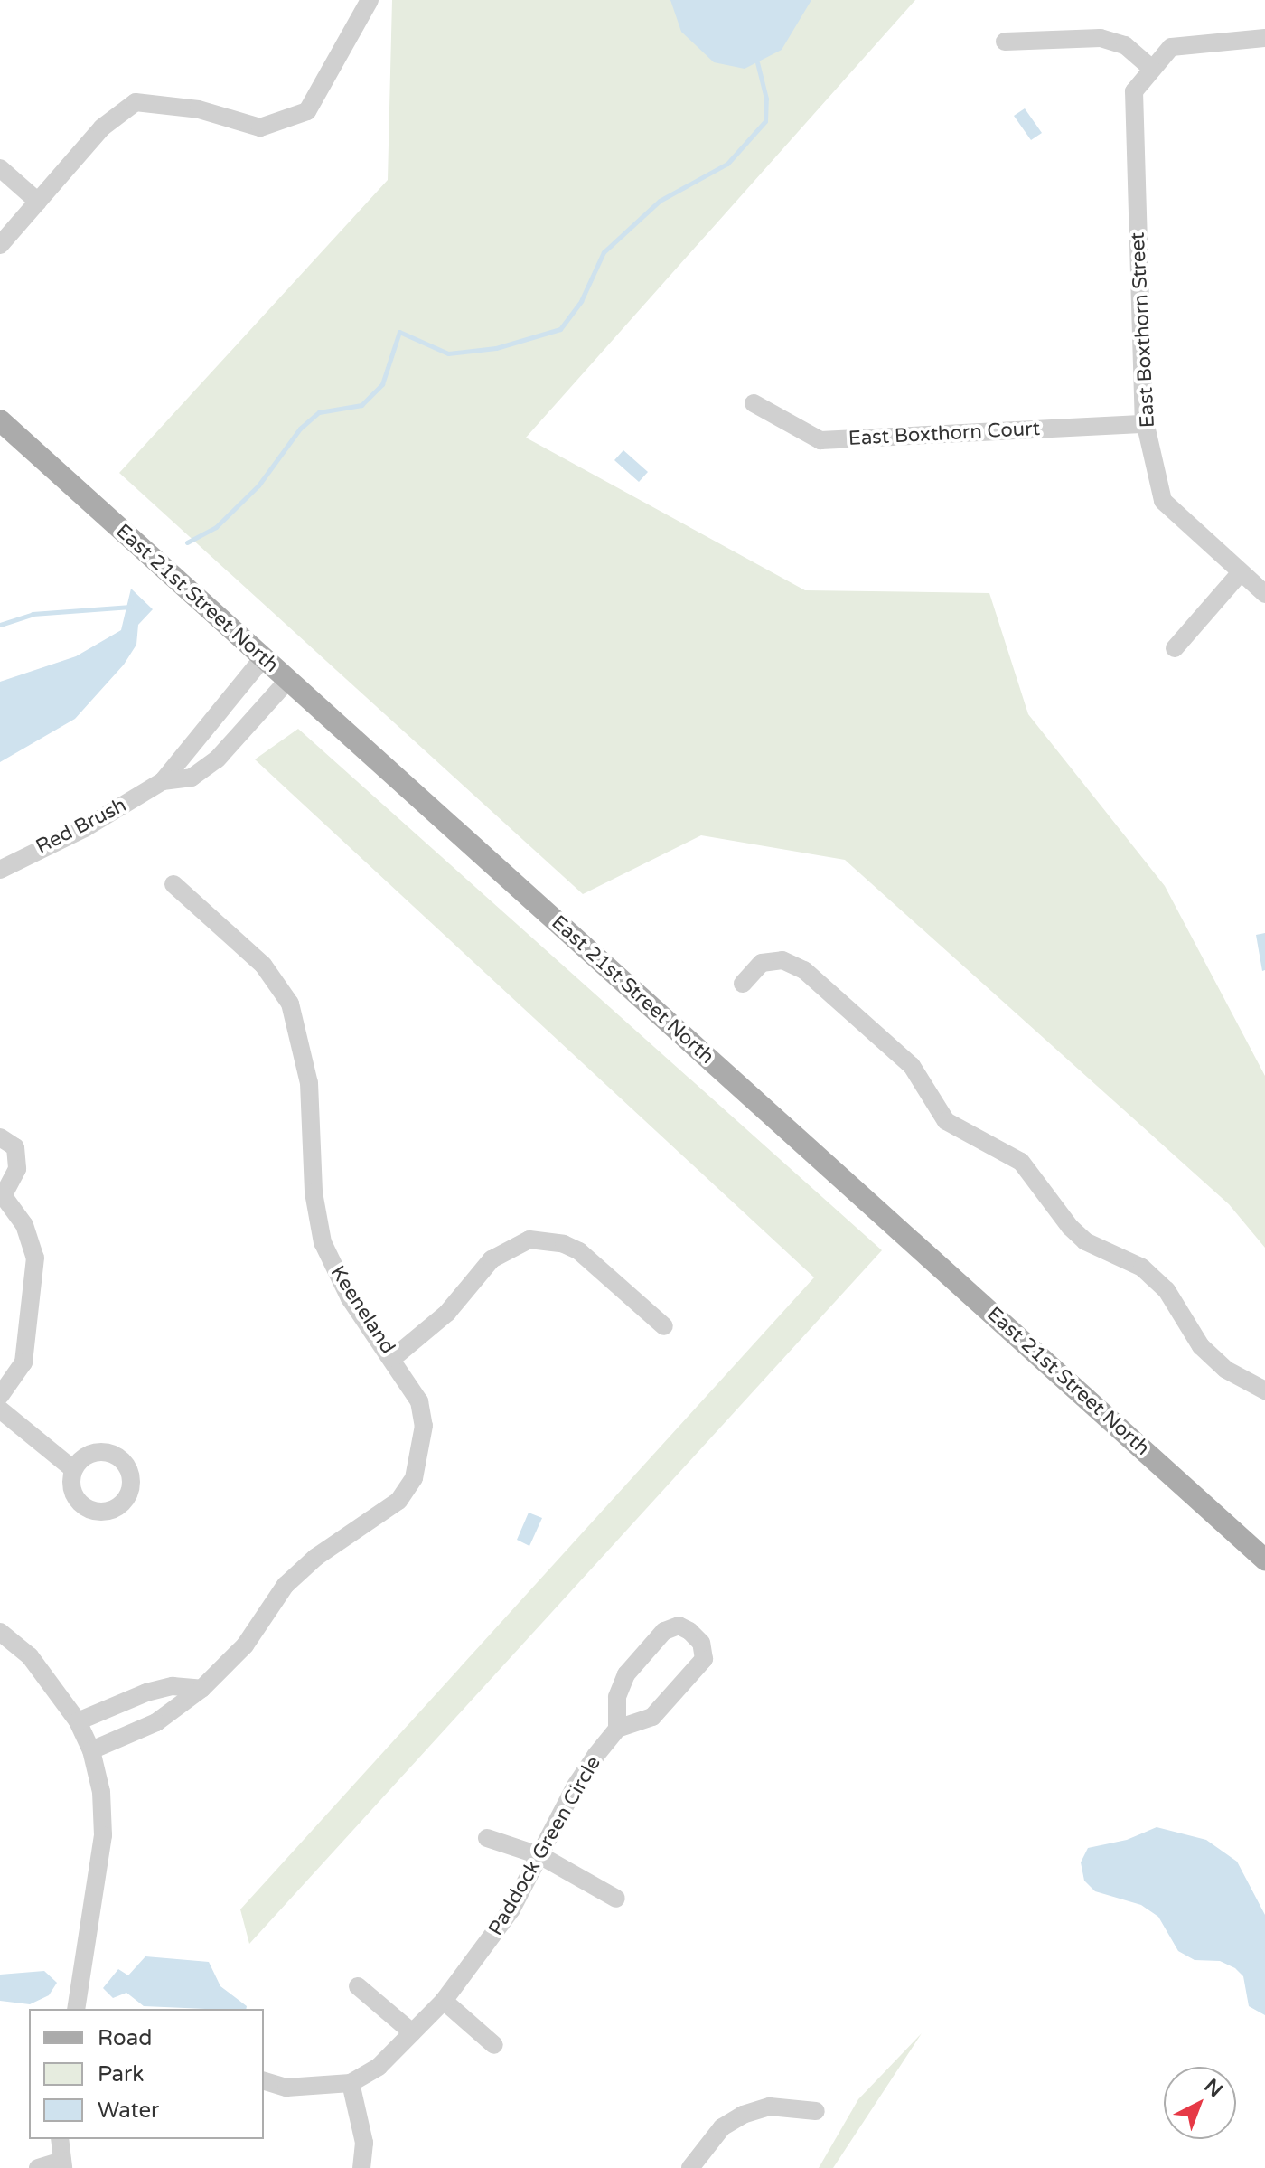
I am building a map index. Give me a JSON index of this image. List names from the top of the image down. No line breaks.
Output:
{"streets":{"main road":["East 21st Street North"],"street":["East Boxthorn Street","East Boxthorn Court","Red Brush","Keeneland","Paddock Green Circle"]},"crossings":[["East Boxthorn Street","East Boxthorn Court"],["East 21st Street North","Red Brush"]],"legend":["Road","Park","Water"],"north":"top right"}
